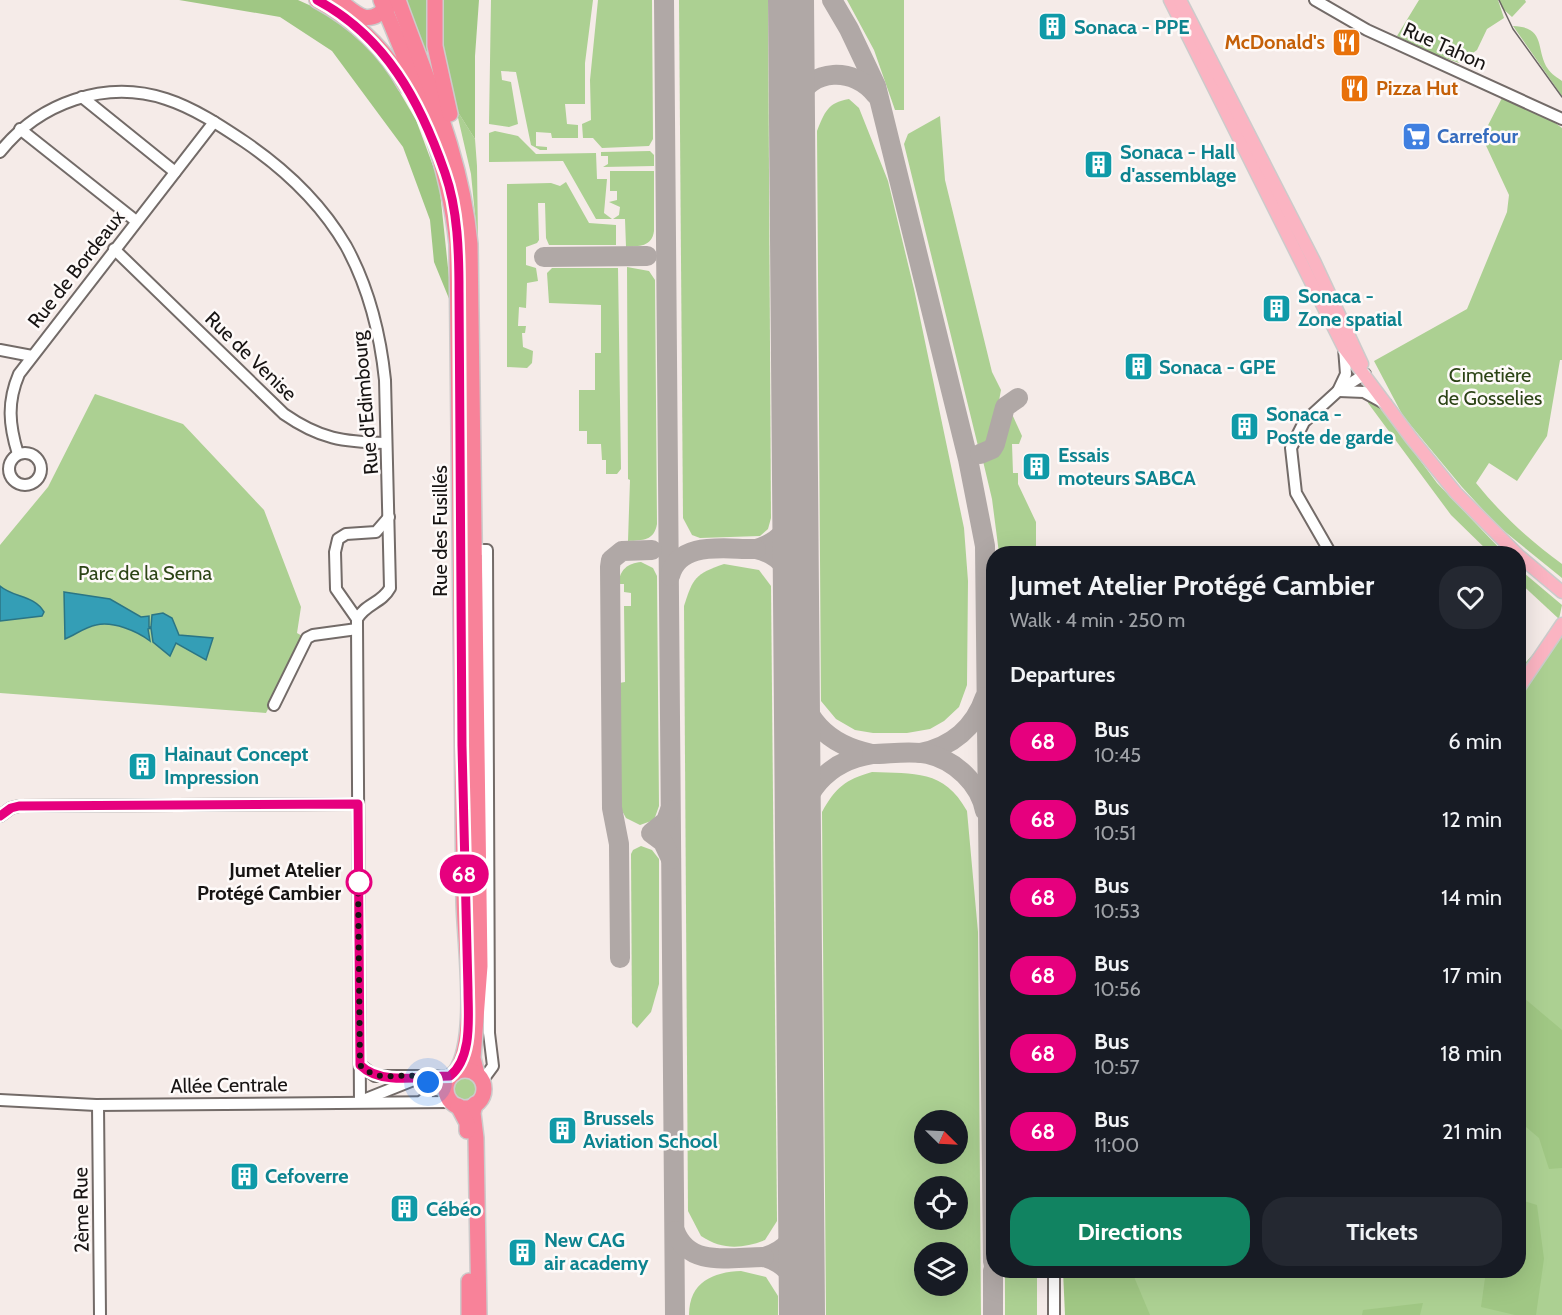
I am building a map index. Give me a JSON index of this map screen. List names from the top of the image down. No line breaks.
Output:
{"streets":{"highway":["Rue des Fusillés"],"street":["Rue Tahon","Rue de Bordeaux","Rue de Venise","Rue d'Edimbourg","Allée Centrale","2ème Rue"]},"crossings":[["Rue de Bordeaux","Rue de Venise"],["Rue de Bordeaux","Rue d'Edimbourg"],["Rue de Venise","Rue d'Edimbourg"],["Rue des Fusillés","Allée Centrale"],["Allée Centrale","2ème Rue"]],"parks":["Cimetière de Gosselies","Parc de la Serna"],"places":{"building":["Sonaca - PPE","Sonaca - Hall d'assemblage","Sonaca - Zone spatial","Sonaca - GPE","Sonaca - Poste de garde","Essais moteurs SABCA","Hainaut Concept Impression","Brussels Aviation School","Cefoverre","Cébéo","New CAG air academy"],"restaurant":["McDonald's","Pizza Hut"],"supermarket":["Carrefour"],"other":["Jumet Atelier Protégé Cambier"]},"lines":["bus line 68"],"north":"bottom right","page":{"on_map":"68","heading":[["Jumet Atelier Protégé Cambier","Walk · 4 min · 250 m"],"Departures"],"list":[{"mark":"68","name":"Bus","note":"10:45","value":"6 min"},{"mark":"68","name":"Bus","note":"10:51","value":"12 min"},{"mark":"68","name":"Bus","note":"10:53","value":"14 min"},{"mark":"68","name":"Bus","note":"10:56","value":"17 min"},{"mark":"68","name":"Bus","note":"10:57","value":"18 min"},{"mark":"68","name":"Bus","note":"11:00","value":"21 min"}],"buttons":["Directions","Tickets"]}}
